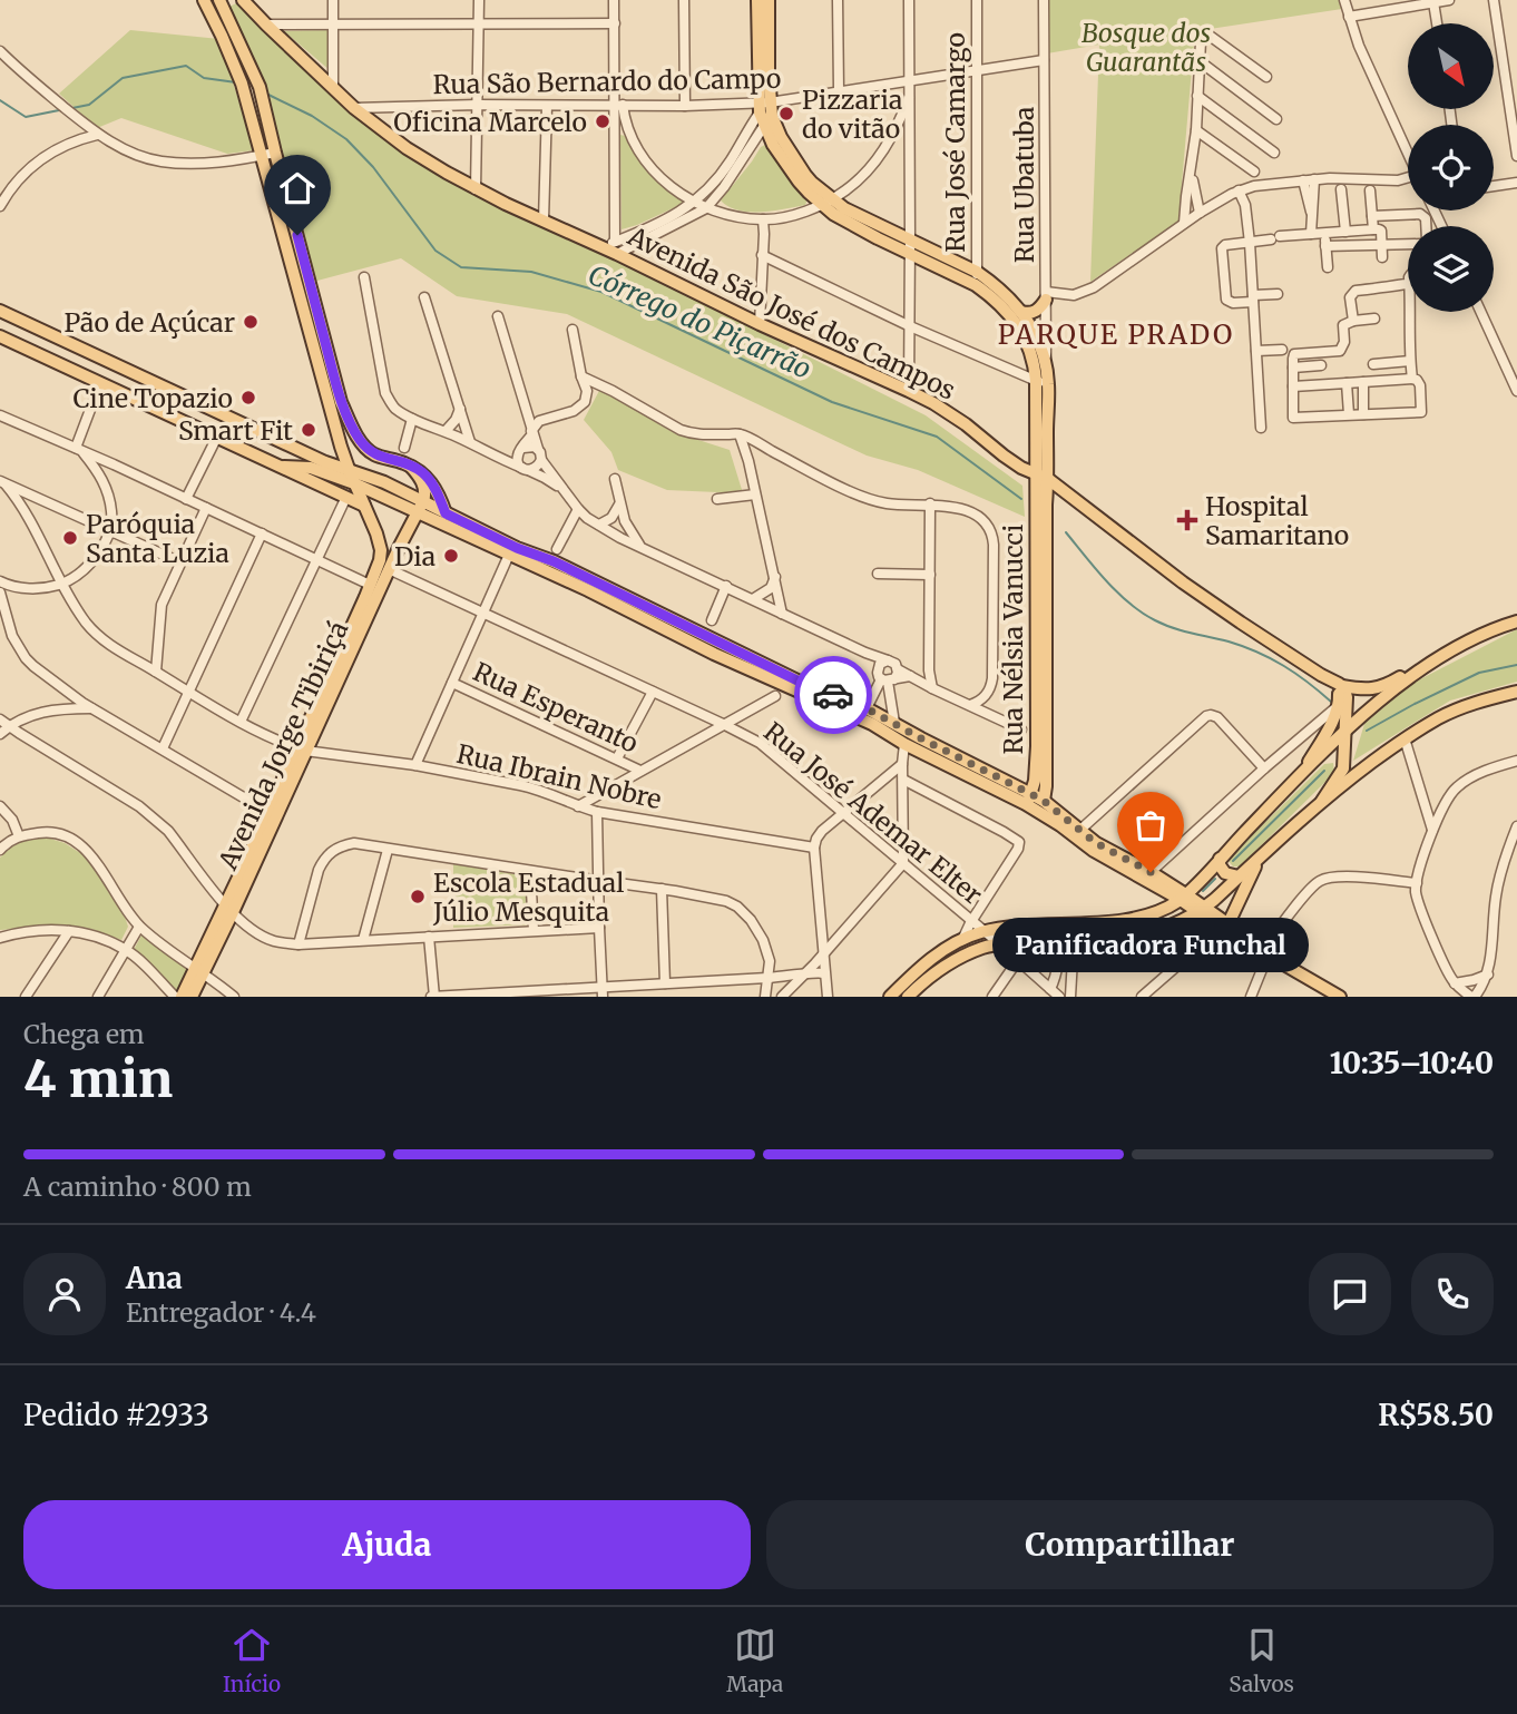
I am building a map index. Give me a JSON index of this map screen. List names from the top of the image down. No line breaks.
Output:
{"streets":{"main road":["Avenida São José dos Campos","Rua Nélsia Vanucci","Avenida Jorge Tibiriçá"],"street":["Rua São Bernardo do Campo","Rua José Camargo","Rua Ubatuba","Rua Esperanto","Rua Ibrain Nobre","Rua José Ademar Elter"]},"crossings":[["Rua São Bernardo do Campo","Rua José Camargo"],["Rua São Bernardo do Campo","Rua Ubatuba"],["Rua São Bernardo do Campo","Avenida São José dos Campos"],["Avenida São José dos Campos","Rua Nélsia Vanucci"],["Avenida Jorge Tibiriçá","Rua Ibrain Nobre"],["Avenida Jorge Tibiriçá","Rua José Ademar Elter"]],"districts":["PARQUE PRADO"],"water":["Córrego do Piçarrão"],"parks":["Bosque dos Guarantãs"],"places":{"other":["Pizzaria do vitão","Oficina Marcelo","Pão de Açúcar","Cine Topazio","Smart Fit","Paróquia Santa Luzia","Dia","Panificadora Funchal","Escola Estadual Júlio Mesquita"],"health":["Hospital Samaritano"]},"north":"bottom right","page":{"bubble":"Panificadora Funchal","heading":["4 min","Chega em","10:35–10:40"],"panel":["Ana","Entregador · 4.4","Pedido #2933","R$58.50"],"bar":"A caminho · 800 m","buttons":["Ajuda","Compartilhar"],"tabs":["Início","Mapa","Salvos"]}}
